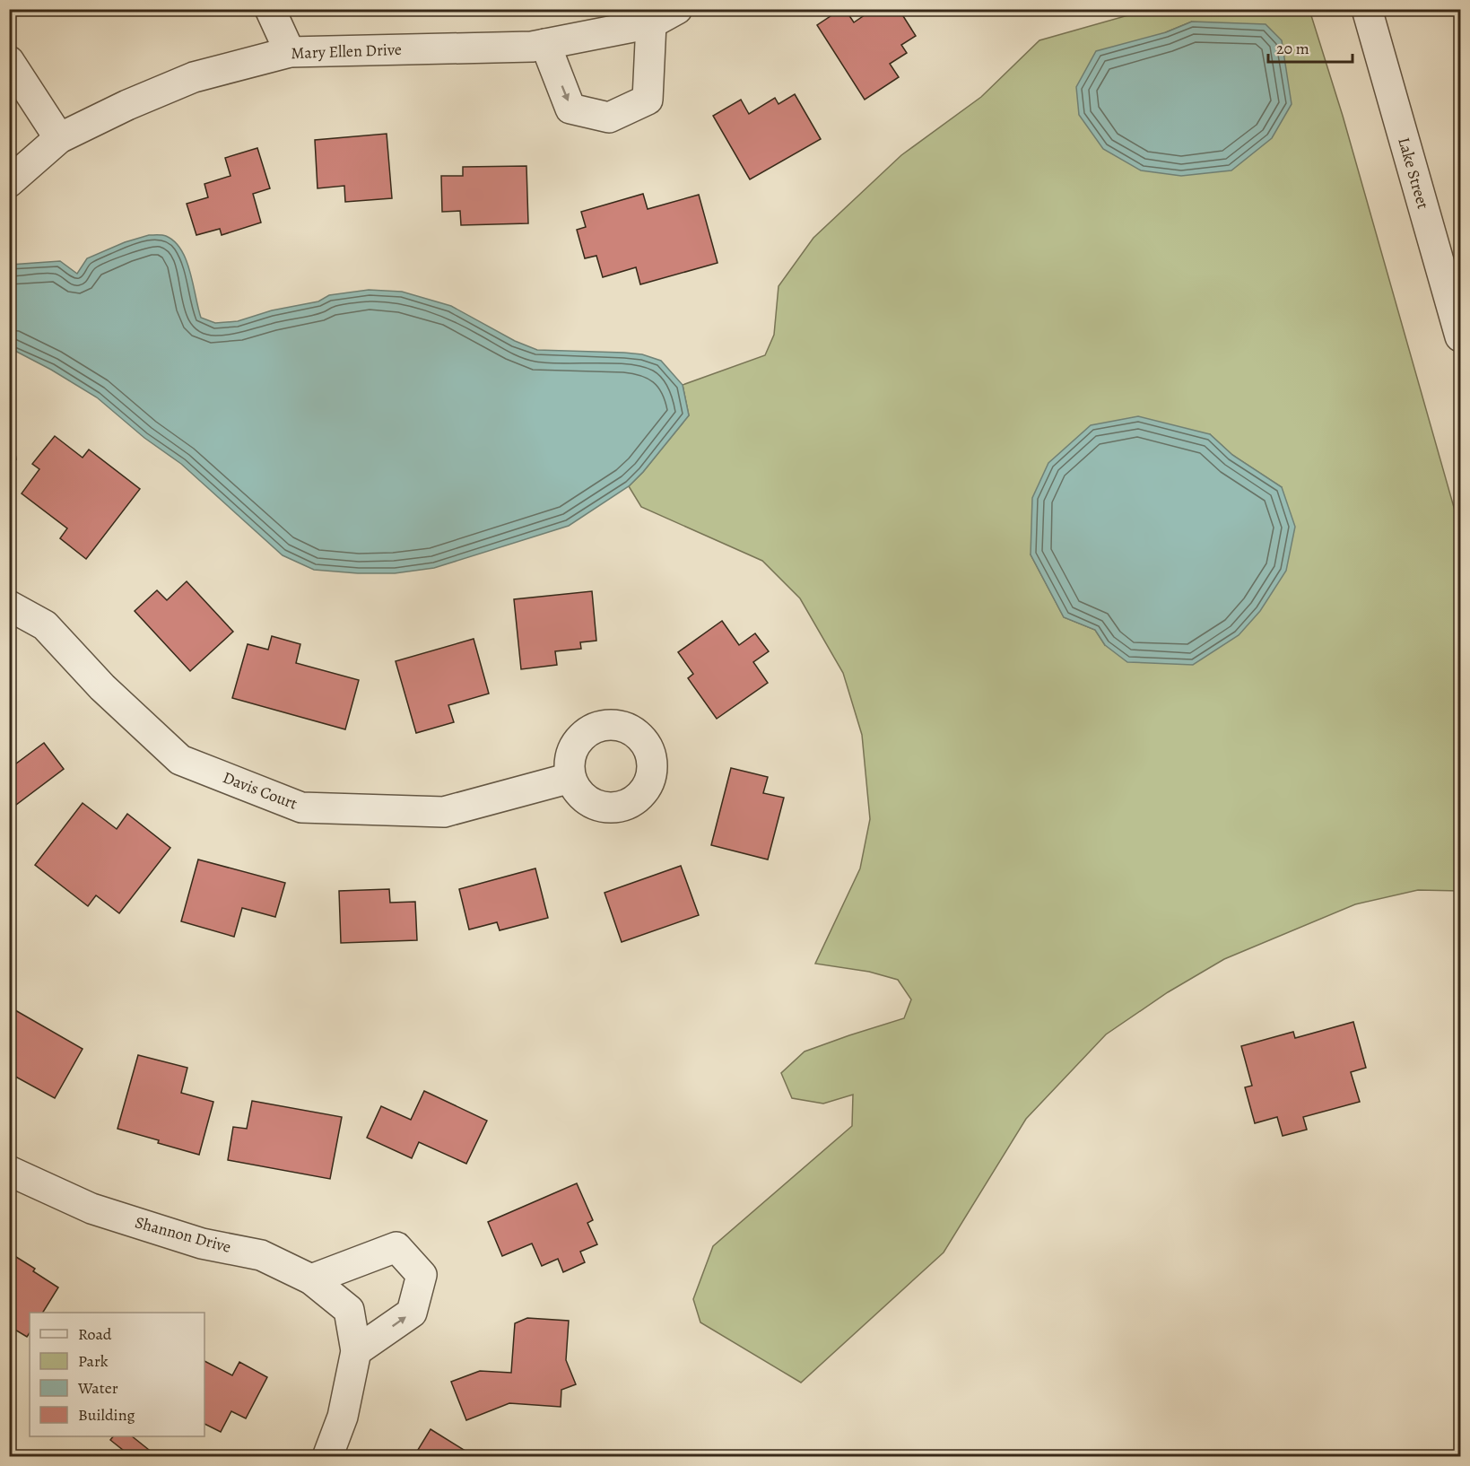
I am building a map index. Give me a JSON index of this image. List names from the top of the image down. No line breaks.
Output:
{"streets":{"street":["Mary Ellen Drive","Lake Street","Davis Court","Shannon Drive"]},"legend":["Road","Park","Water","Building"],"scale_bar":"20 m"}
